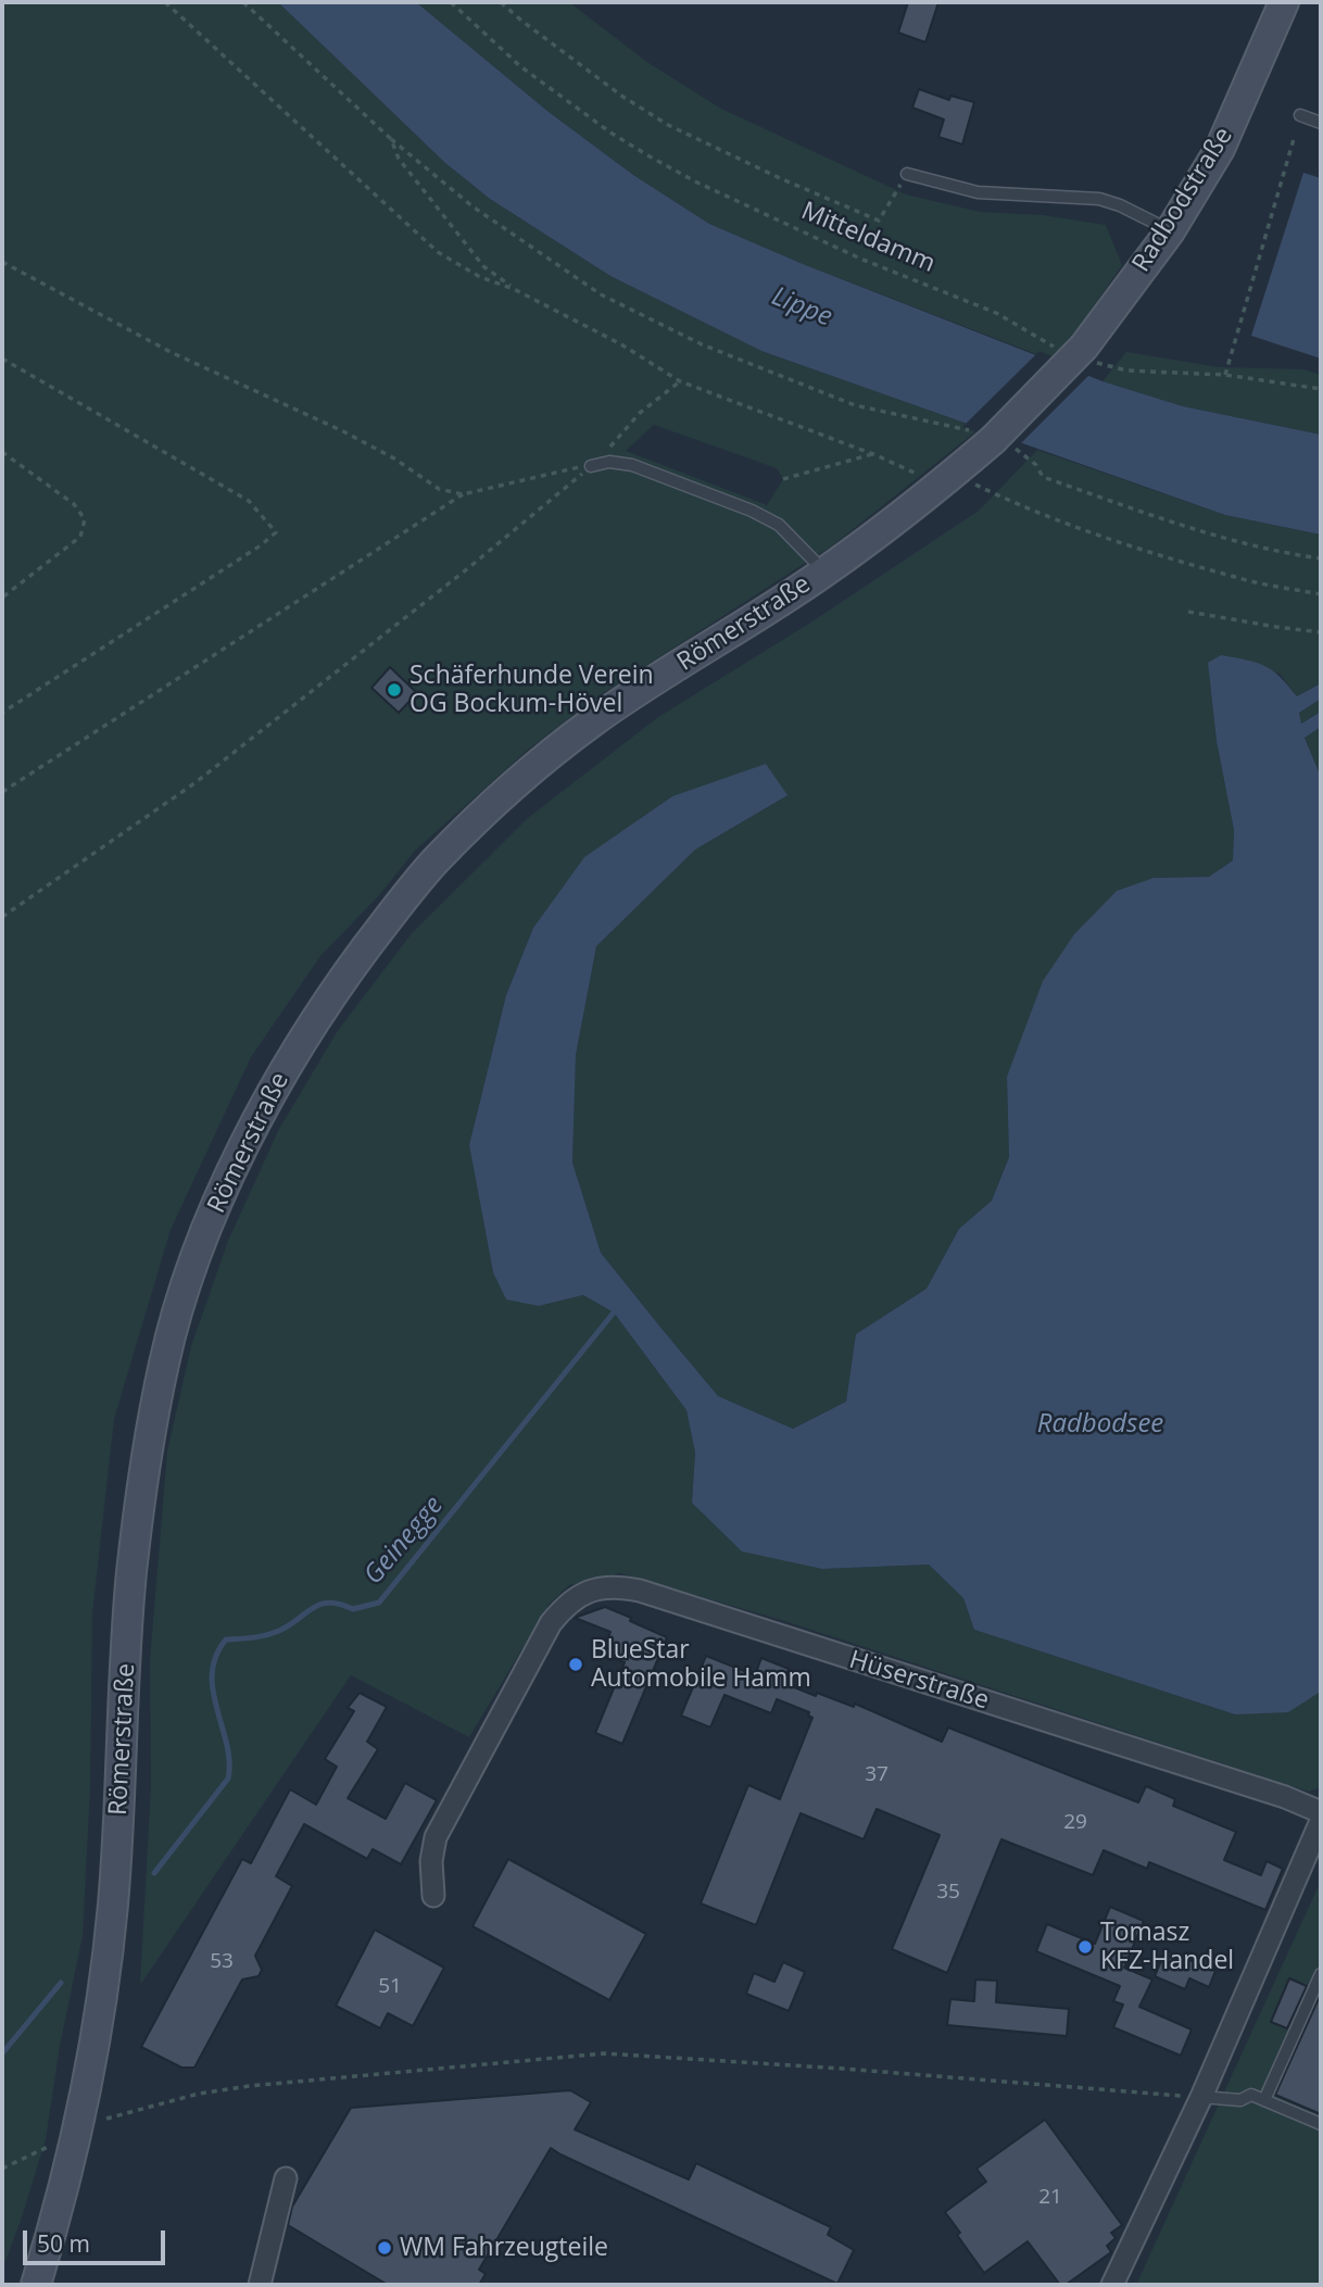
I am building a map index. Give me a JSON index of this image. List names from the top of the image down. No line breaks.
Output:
{"streets":{"main road":["Radbodstraße","Römerstraße"],"street":["Hüserstraße"],"path":["Mitteldamm"]},"crossings":[["Radbodstraße","Mitteldamm"],["Radbodstraße","Römerstraße"],["Mitteldamm","Römerstraße"]],"water":["Lippe","Radbodsee","Geinegge"],"places":["Schäferhunde Verein OG Bockum-Hövel","BlueStar Automobile Hamm","Tomasz KFZ-Handel","WM Fahrzeugteile"],"house_numbers":["37","29","35","53","51","21"],"scale_bar":"50 m"}
